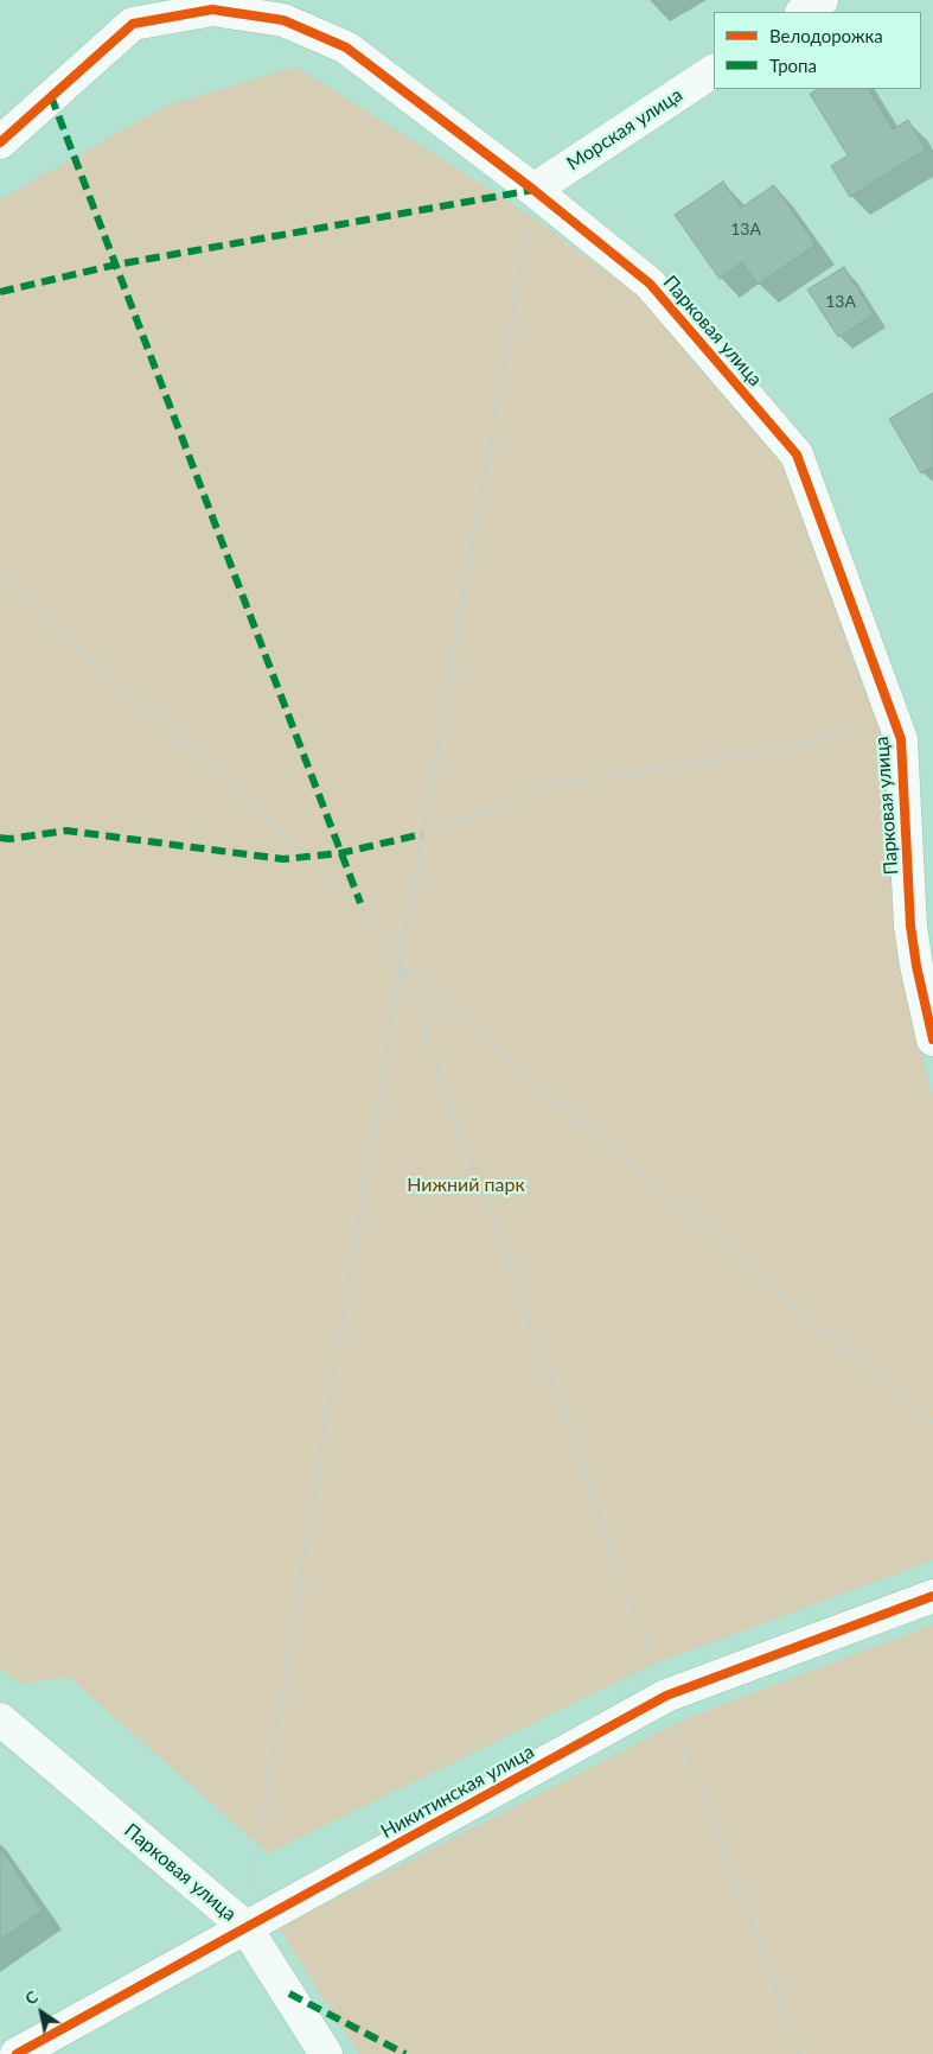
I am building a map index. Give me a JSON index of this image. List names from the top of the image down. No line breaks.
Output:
{"streets":{"street":["Морская улица","Парковая улица","Никитинская улица"]},"crossings":[["Морская улица","Парковая улица"],["Парковая улица","Никитинская улица"]],"parks":["Нижний парк"],"house_numbers":["13А","13А"],"legend":["Велодорожка","Тропа"],"north":"top left"}
